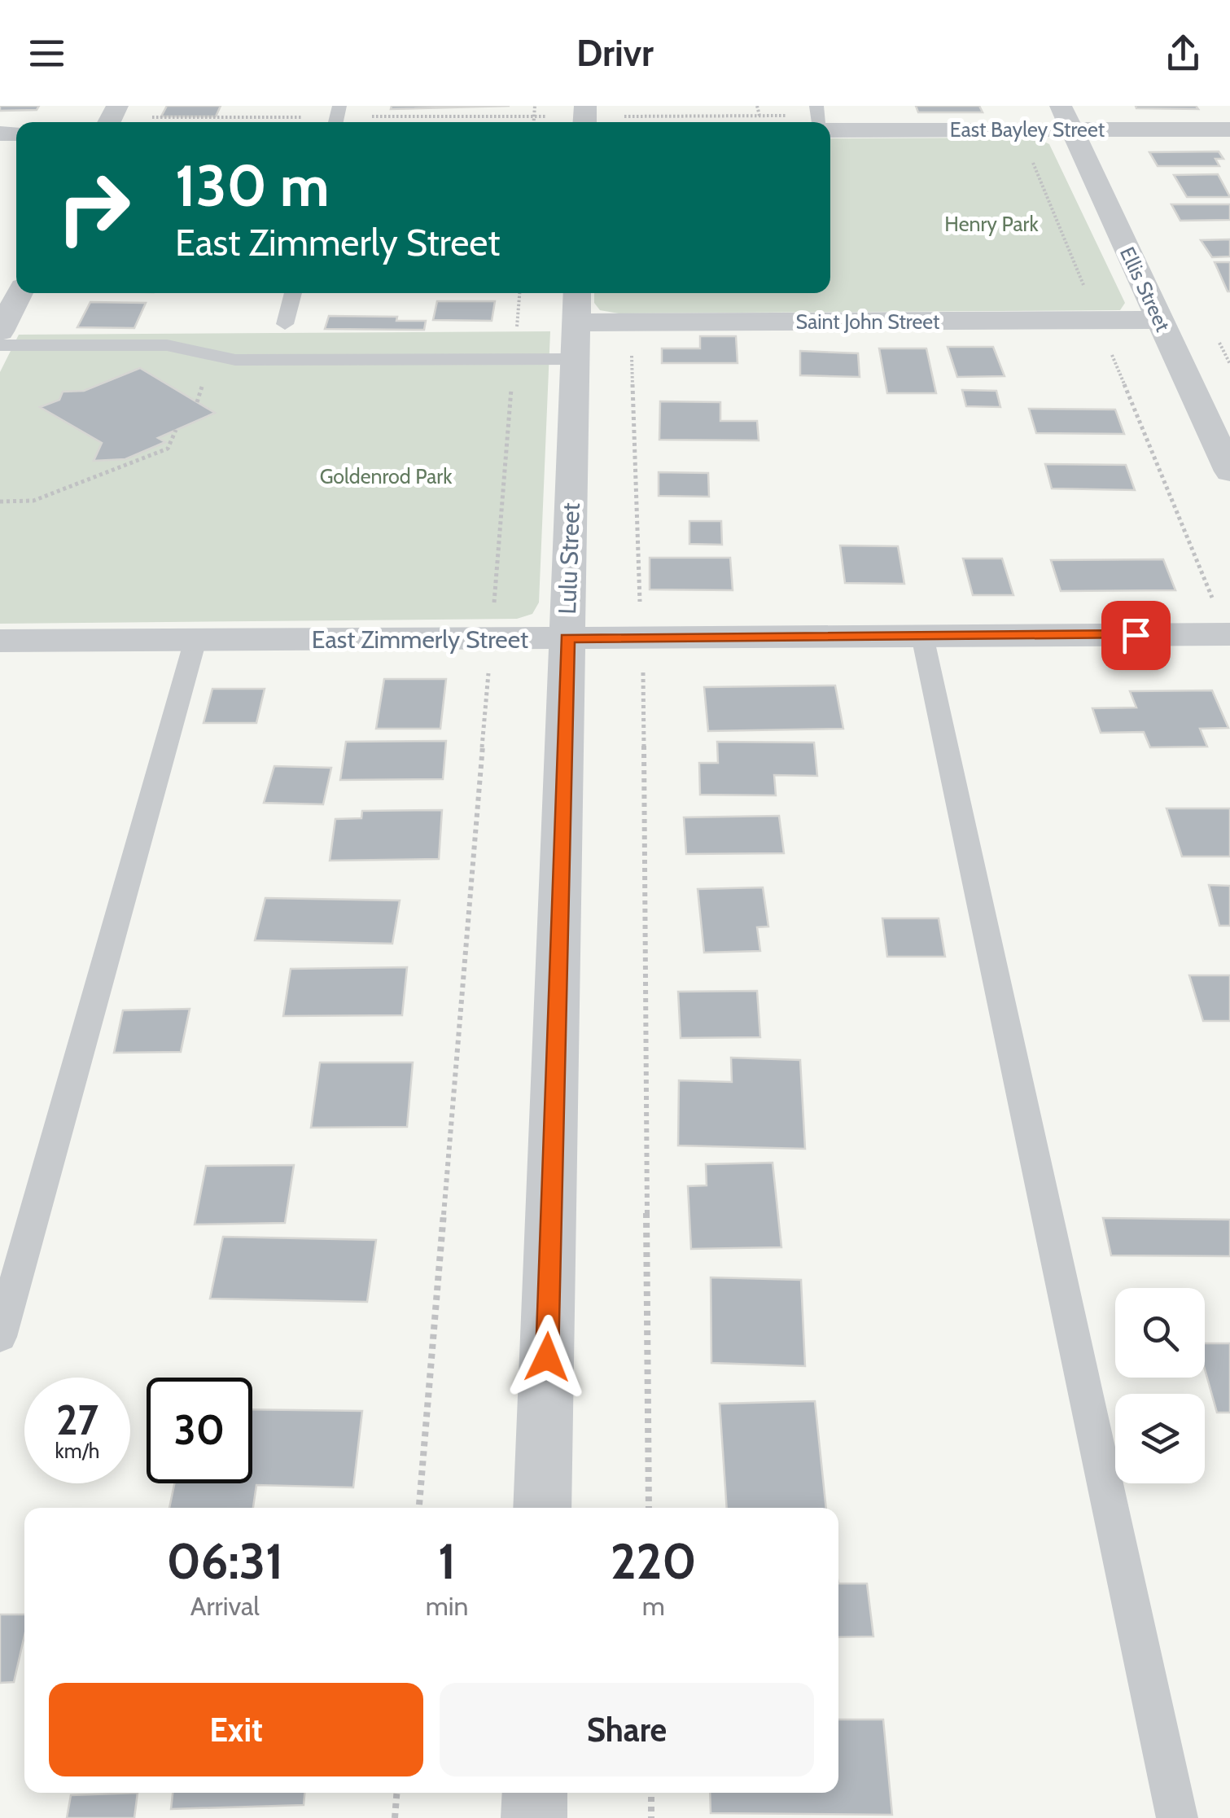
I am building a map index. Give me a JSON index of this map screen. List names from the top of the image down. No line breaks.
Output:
{"streets":{"street":["East Bayley Street","Ellis Street","Saint John Street","Lulu Street","East Zimmerly Street"]},"crossings":[["East Bayley Street","Ellis Street"],["Ellis Street","Saint John Street"],["Saint John Street","Lulu Street"],["Lulu Street","East Zimmerly Street"]],"parks":["Henry Park","Goldenrod Park"],"page":{"header":"Drivr","turn":["130 m","East Zimmerly Street"],"speed":"27 km/h","limit":"30","eta":["06:31","Arrival","1","min","220","m"],"buttons":["Exit","Share"]}}
